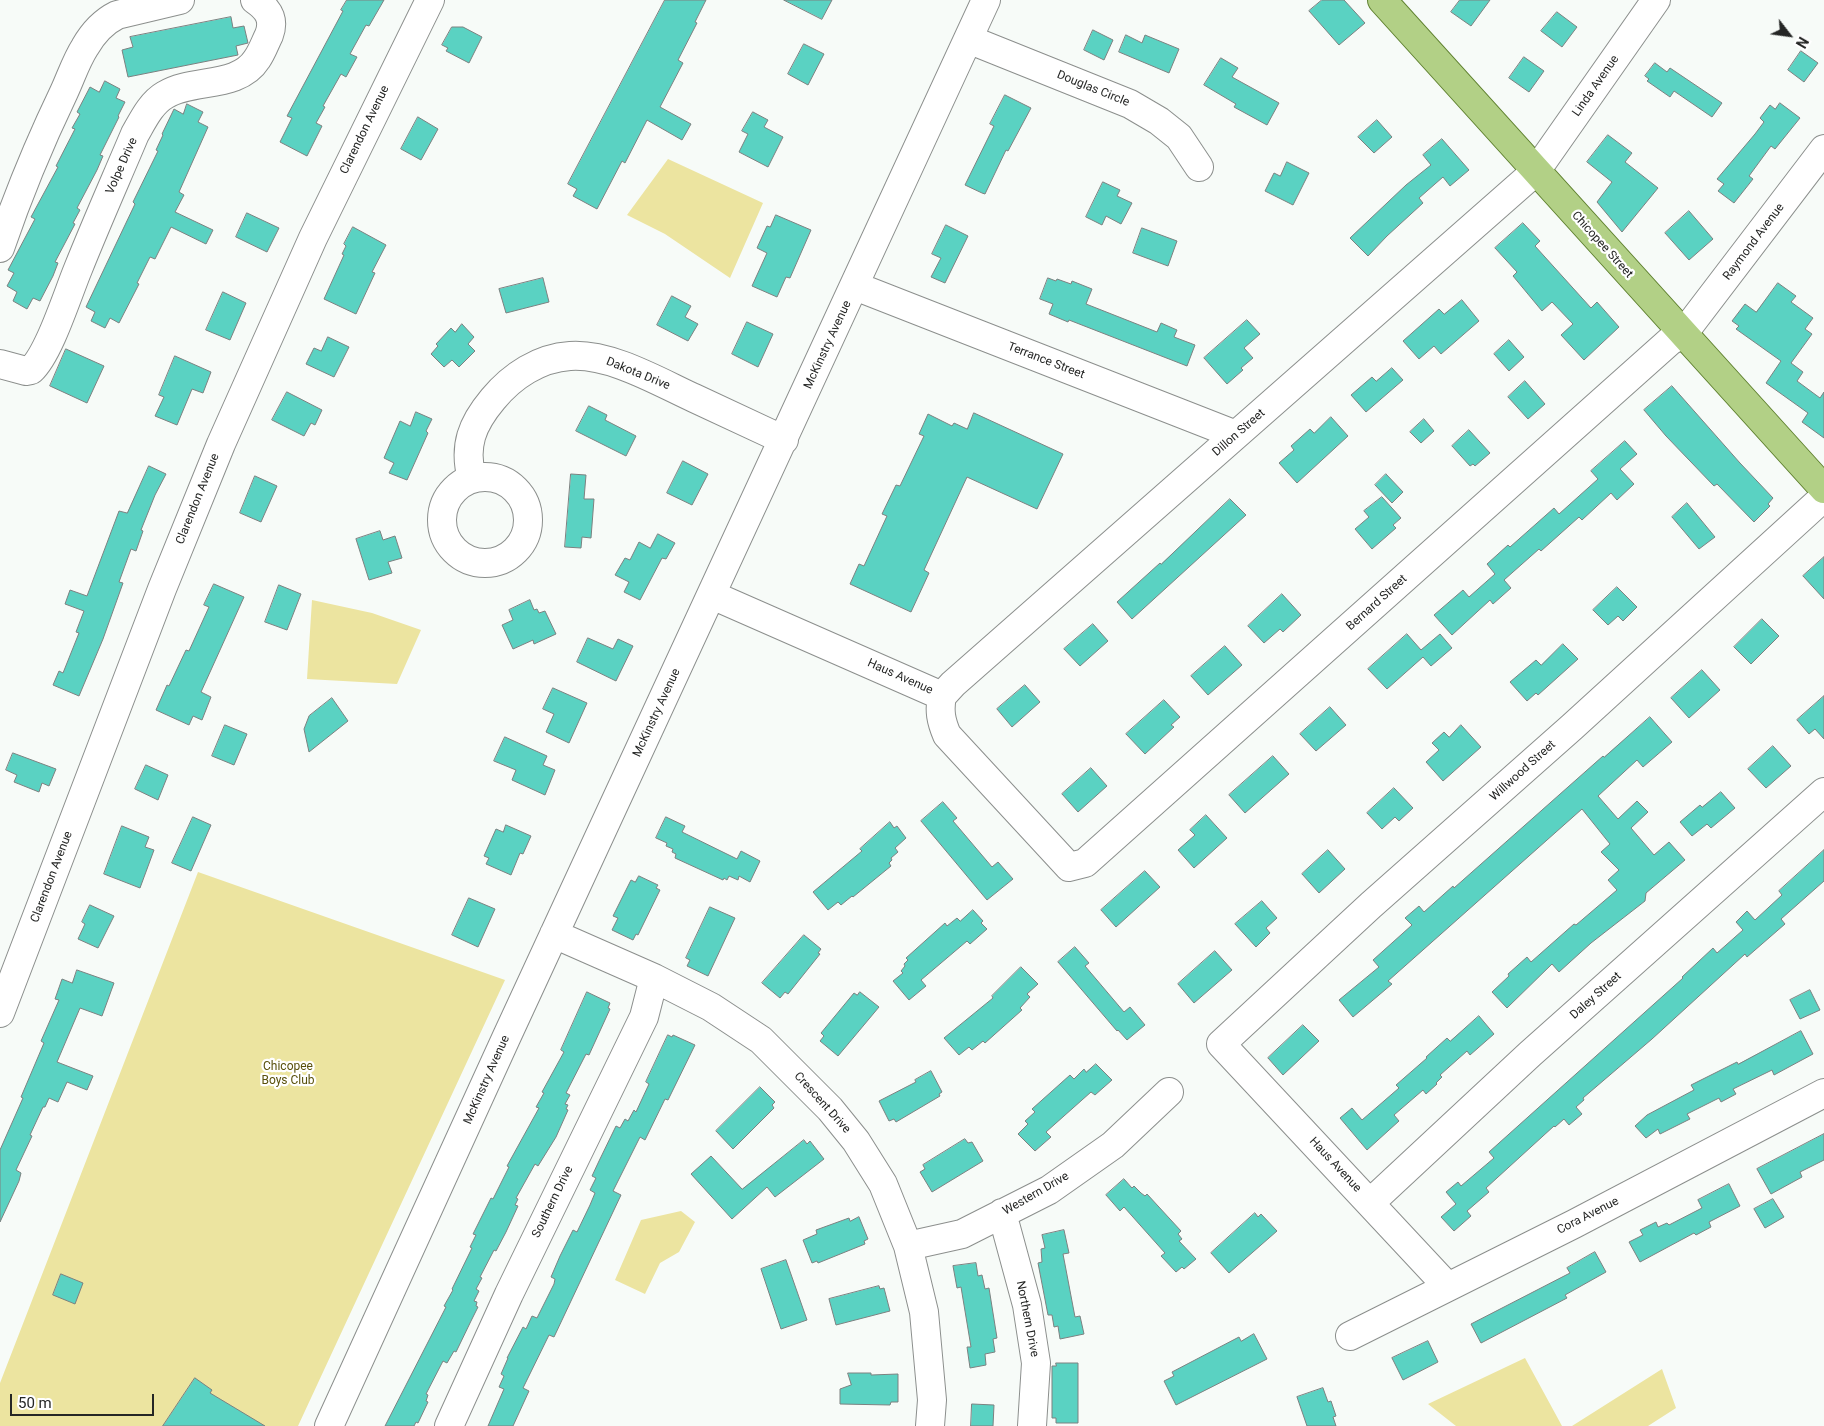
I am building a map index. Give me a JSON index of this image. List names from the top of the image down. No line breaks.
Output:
{"streets":{"main road":["Chicopee Street"],"street":["Linda Avenue","Douglas Circle","Clarendon Avenue","Volpe Drive","Raymond Avenue","McKinstry Avenue","Terrance Street","Dakota Drive","Dillon Street","Bernard Street","Haus Avenue","Willwood Street","Daley Street","Crescent Drive","Western Drive","Southern Drive","Cora Avenue","Northern Drive"]},"crossings":[["Linda Avenue","Chicopee Street"],["Linda Avenue","Dillon Street"],["Douglas Circle","McKinstry Avenue"],["Raymond Avenue","Chicopee Street"],["Raymond Avenue","Bernard Street"],["Chicopee Street","Dillon Street"],["Chicopee Street","Bernard Street"],["McKinstry Avenue","Terrance Street"],["McKinstry Avenue","Dakota Drive"],["McKinstry Avenue","Haus Avenue"],["McKinstry Avenue","Crescent Drive"],["Terrance Street","Dillon Street"],["Dillon Street","Haus Avenue"],["Bernard Street","Haus Avenue"],["Haus Avenue","Willwood Street"],["Haus Avenue","Daley Street"],["Haus Avenue","Cora Avenue"],["Crescent Drive","Western Drive"],["Crescent Drive","Southern Drive"],["Western Drive","Northern Drive"]],"parks":["Chicopee Boys Club"],"scale_bar":"50 m","north":"bottom right"}
